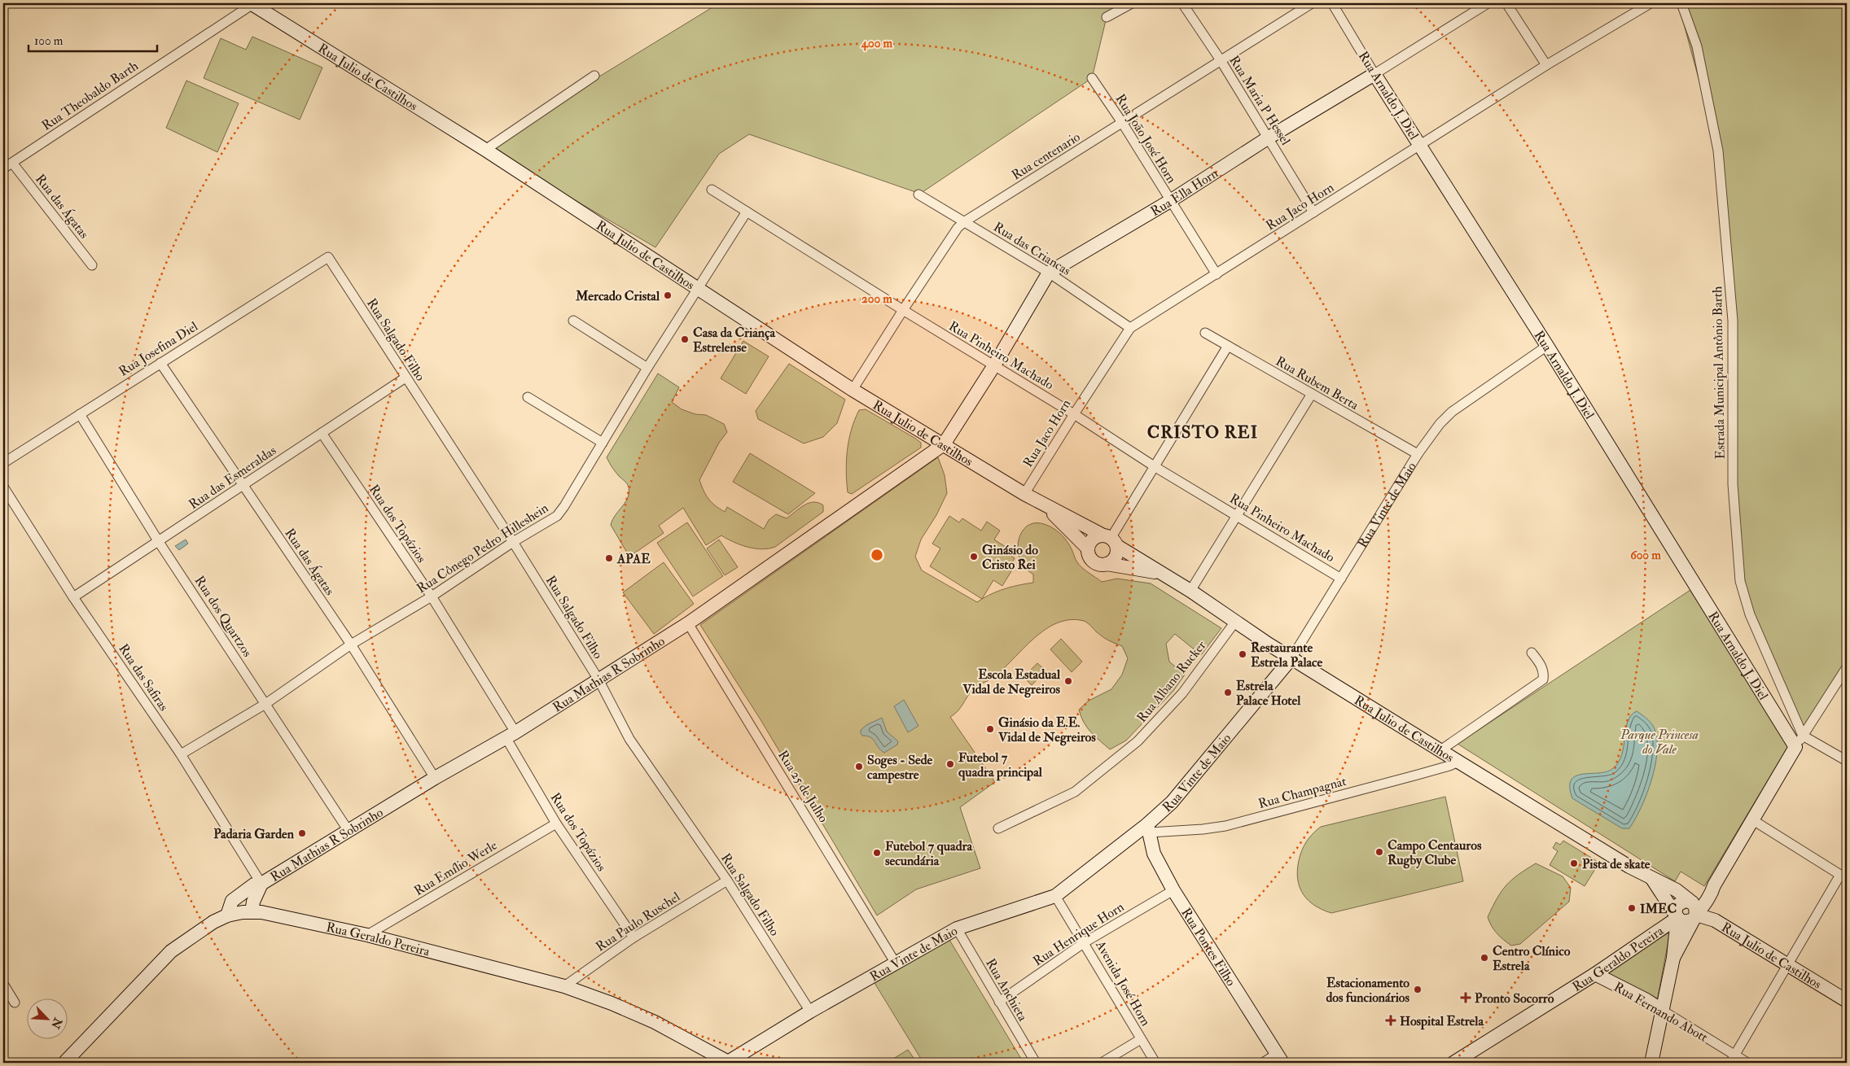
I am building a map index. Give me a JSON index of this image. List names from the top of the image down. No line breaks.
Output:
{"streets":{"main road":["Rua Julio de Castilhos","Rua Arnaldo J. Diel","Rua Ella Horn","Rua Vinte de Maio","Rua Mathias R Sobrinho","Rua Geraldo Pereira","Rua Pontes Filho","Rua Fernando Abott"],"street":["Rua Theobaldo Barth","Rua Maria P Hessel","Rua João José Horn","Rua centenario","Rua das Ágatas","Rua Jaco Horn","Rua das Criancas","Rua Salgado Filho","Rua Josefina Diel","Rua Pinheiro Machado","Estrada Municipal Antônio Barth","Rua Rubem Berta","Rua das Esmeraldas","Rua dos Topázios","Rua Cônego Pedro Hilleshein","Rua dos Quartzos","Rua das Safiras","Rua Albano Rucker","Rua 25 de Julho","Rua Champagnat","Rua Emílio Werle","Rua Paulo Ruschel","Rua Henrique Horn","Avenida José Horn","Rua Anchieta"]},"crossings":[["Rua Julio de Castilhos","Rua Theobaldo Barth"],["Rua Julio de Castilhos","Rua centenario"],["Rua Julio de Castilhos","Rua Ella Horn"],["Rua Julio de Castilhos","Rua Jaco Horn"],["Rua Julio de Castilhos","Rua Vinte de Maio"],["Rua Julio de Castilhos","Rua Cônego Pedro Hilleshein"],["Rua Julio de Castilhos","Rua Mathias R Sobrinho"],["Rua Julio de Castilhos","Rua Albano Rucker"],["Rua Julio de Castilhos","Rua Champagnat"],["Rua Julio de Castilhos","Rua Geraldo Pereira"],["Rua Theobaldo Barth","Rua das Ágatas"],["Rua Arnaldo J. Diel","Rua Ella Horn"],["Rua Arnaldo J. Diel","Rua Jaco Horn"],["Rua Arnaldo J. Diel","Rua Vinte de Maio"],["Rua Maria P Hessel","Rua centenario"],["Rua Maria P Hessel","Rua Ella Horn"],["Rua Maria P Hessel","Rua Jaco Horn"],["Rua João José Horn","Rua centenario"],["Rua João José Horn","Rua Ella Horn"],["Rua João José Horn","Rua Jaco Horn"],["Rua centenario","Rua das Criancas"],["Rua centenario","Rua Pinheiro Machado"],["Rua Ella Horn","Rua das Criancas"],["Rua Ella Horn","Rua Pinheiro Machado"],["Rua Ella Horn","Rua Mathias R Sobrinho"],["Rua das Ágatas","Rua Josefina Diel"],["Rua das Ágatas","Rua das Esmeraldas"],["Rua das Ágatas","Rua Cônego Pedro Hilleshein"],["Rua das Ágatas","Rua Mathias R Sobrinho"],["Rua Jaco Horn","Rua das Criancas"],["Rua Jaco Horn","Rua Pinheiro Machado"],["Rua Salgado Filho","Rua Josefina Diel"],["Rua Salgado Filho","Rua das Esmeraldas"],["Rua Salgado Filho","Rua Vinte de Maio"],["Rua Salgado Filho","Rua Cônego Pedro Hilleshein"],["Rua Salgado Filho","Rua Mathias R Sobrinho"],["Rua Salgado Filho","Rua Paulo Ruschel"],["Rua Josefina Diel","Rua dos Quartzos"],["Rua Pinheiro Machado","Rua Vinte de Maio"],["Rua Pinheiro Machado","Rua Cônego Pedro Hilleshein"],["Rua Rubem Berta","Rua Vinte de Maio"],["Rua das Esmeraldas","Rua dos Topázios"],["Rua das Esmeraldas","Rua dos Quartzos"],["Rua das Esmeraldas","Rua das Safiras"],["Rua Vinte de Maio","Rua 25 de Julho"],["Rua Vinte de Maio","Rua Champagnat"],["Rua Vinte de Maio","Rua Geraldo Pereira"],["Rua Vinte de Maio","Rua Pontes Filho"],["Rua Vinte de Maio","Avenida José Horn"],["Rua Vinte de Maio","Rua Anchieta"],["Rua dos Topázios","Rua Cônego Pedro Hilleshein"],["Rua dos Topázios","Rua Mathias R Sobrinho"],["Rua dos Topázios","Rua Emílio Werle"],["Rua dos Topázios","Rua Paulo Ruschel"],["Rua Cônego Pedro Hilleshein","Rua dos Quartzos"],["Rua Cônego Pedro Hilleshein","Rua das Safiras"],["Rua dos Quartzos","Rua Mathias R Sobrinho"],["Rua Mathias R Sobrinho","Rua das Safiras"],["Rua Mathias R Sobrinho","Rua 25 de Julho"],["Rua Mathias R Sobrinho","Rua Geraldo Pereira"],["Rua Champagnat","Rua Pontes Filho"],["Rua Emílio Werle","Rua Geraldo Pereira"],["Rua Paulo Ruschel","Rua Geraldo Pereira"],["Rua Henrique Horn","Rua Pontes Filho"],["Rua Henrique Horn","Avenida José Horn"],["Rua Henrique Horn","Rua Anchieta"],["Rua Geraldo Pereira","Rua Fernando Abott"]],"districts":["CRISTO REI"],"parks":["Parque Princesa do Vale"],"places":{"other":["Mercado Cristal","Casa da Criança Estrelense","Ginásio do Cristo Rei","APAE","Restaurante Estrela Palace","Escola Estadual Vidal de Negreiros","Estrela Palace Hotel","Ginásio da E.E. Vidal de Negreiros","Futebol 7 quadra principal","Soges - Sede campestre","Padaria Garden","Campo Centauros Rugby Clube","Futebol 7 quadra secundária","Pista de skate","IMEC","Centro Clínico Estrela","Estacionamento dos funcionários"],"health":["Pronto Socorro","Hospital Estrela"]},"scale_bar":"100 m","north":"bottom right","rings":["400 m","200 m","600 m"]}
